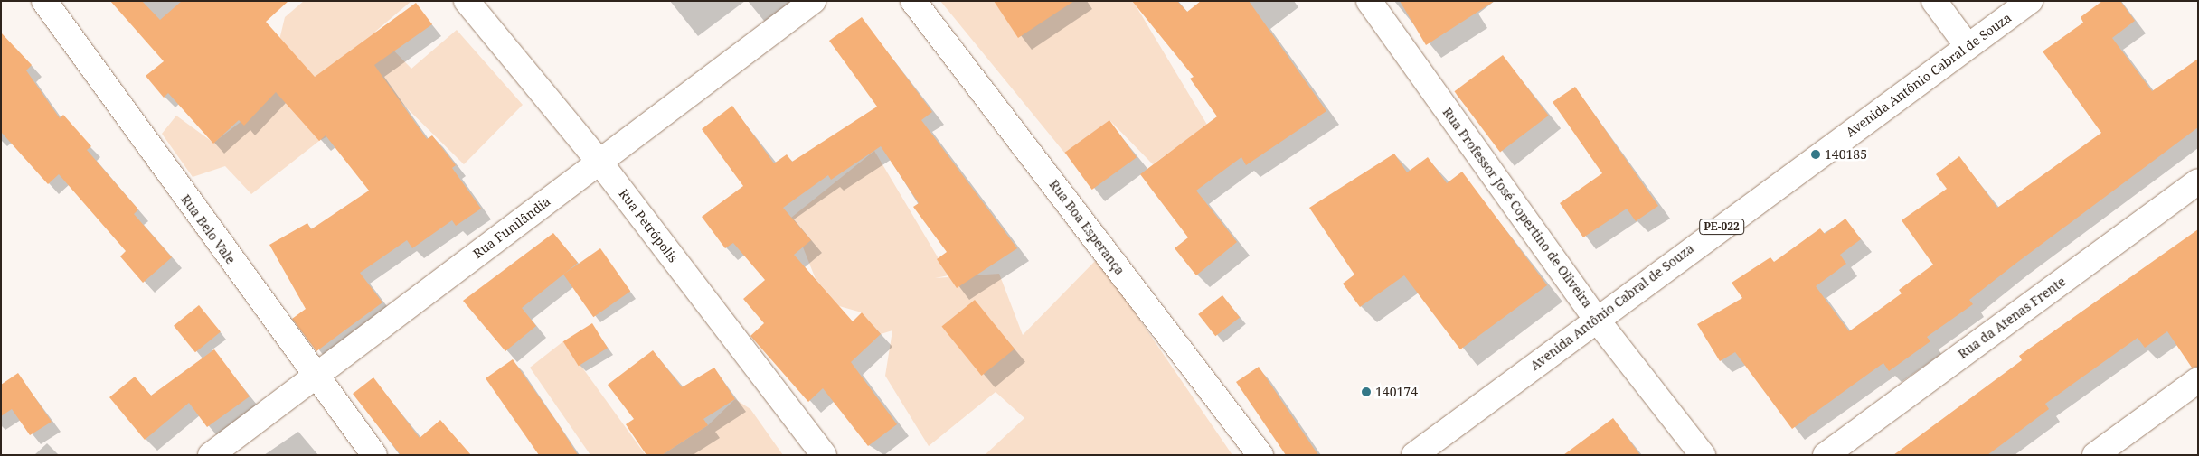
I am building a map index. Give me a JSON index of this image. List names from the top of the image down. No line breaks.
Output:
{"streets":{"street":["Avenida Antônio Cabral de Souza","Rua Professor José Copertino de Oliveira","Rua Petrópolis","PE-022","Rua Funilândia","Rua Boa Esperança","Rua Belo Vale","Rua da Atenas Frente"]},"crossings":[["Avenida Antônio Cabral de Souza","Rua Professor José Copertino de Oliveira"],["Rua Petrópolis","Rua Funilândia"],["Rua Funilândia","Rua Belo Vale"]],"places":["140185","140174"]}
